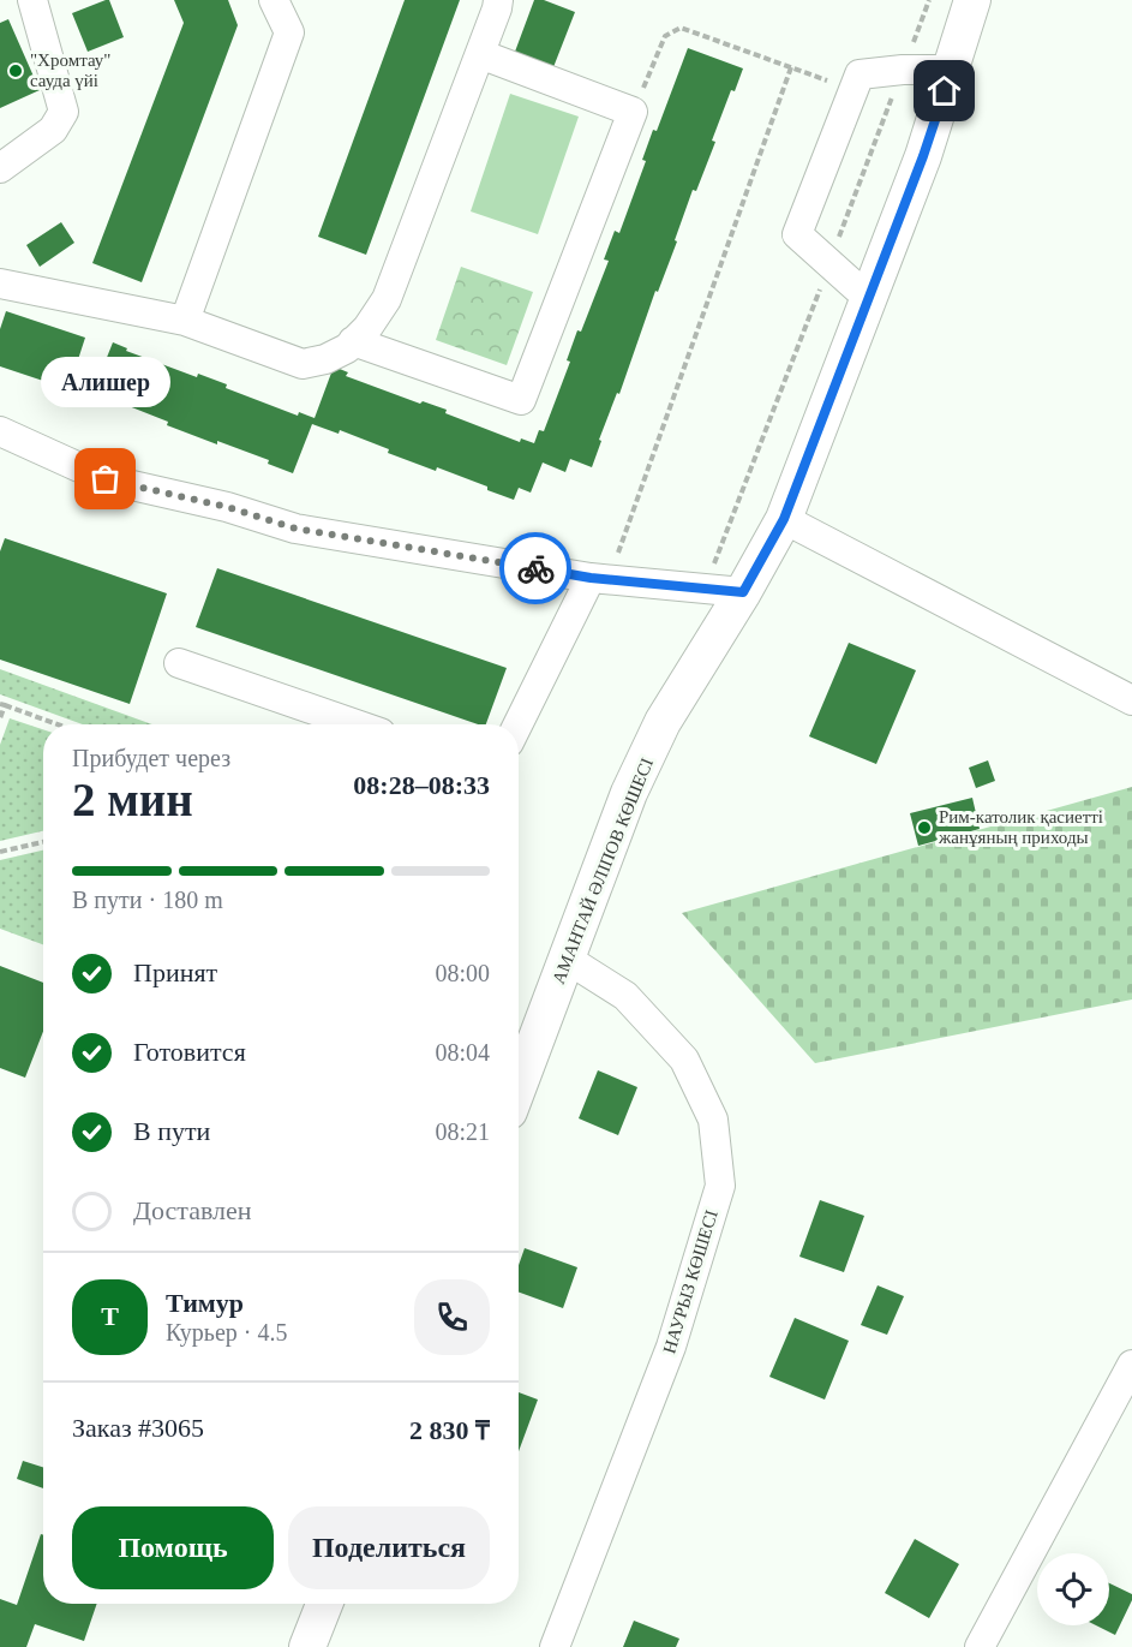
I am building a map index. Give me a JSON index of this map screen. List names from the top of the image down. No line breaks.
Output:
{"streets":{"main road":["АМАНТАЙ ӘЛІПОВ КӨШЕСІ"],"street":["НАУРЫЗ КӨШЕСІ"]},"crossings":[["АМАНТАЙ ӘЛІПОВ КӨШЕСІ","НАУРЫЗ КӨШЕСІ"]],"places":["\"Хромтау\" сауда үйі","Алишер","Рим-католик қасиетті жанұяның приходы"],"page":{"bubble":"Алишер","heading":["2 мин","Прибудет через","08:28–08:33"],"panel":["Тимур","Курьер · 4.5","Заказ #3065","2 830 ₸"],"bar":"В пути · 180 m","list":[["Принят","08:00"],["Готовится","08:04"],["В пути","08:21"],"Доставлен"],"round":"Т","buttons":["Помощь","Поделиться"]}}
